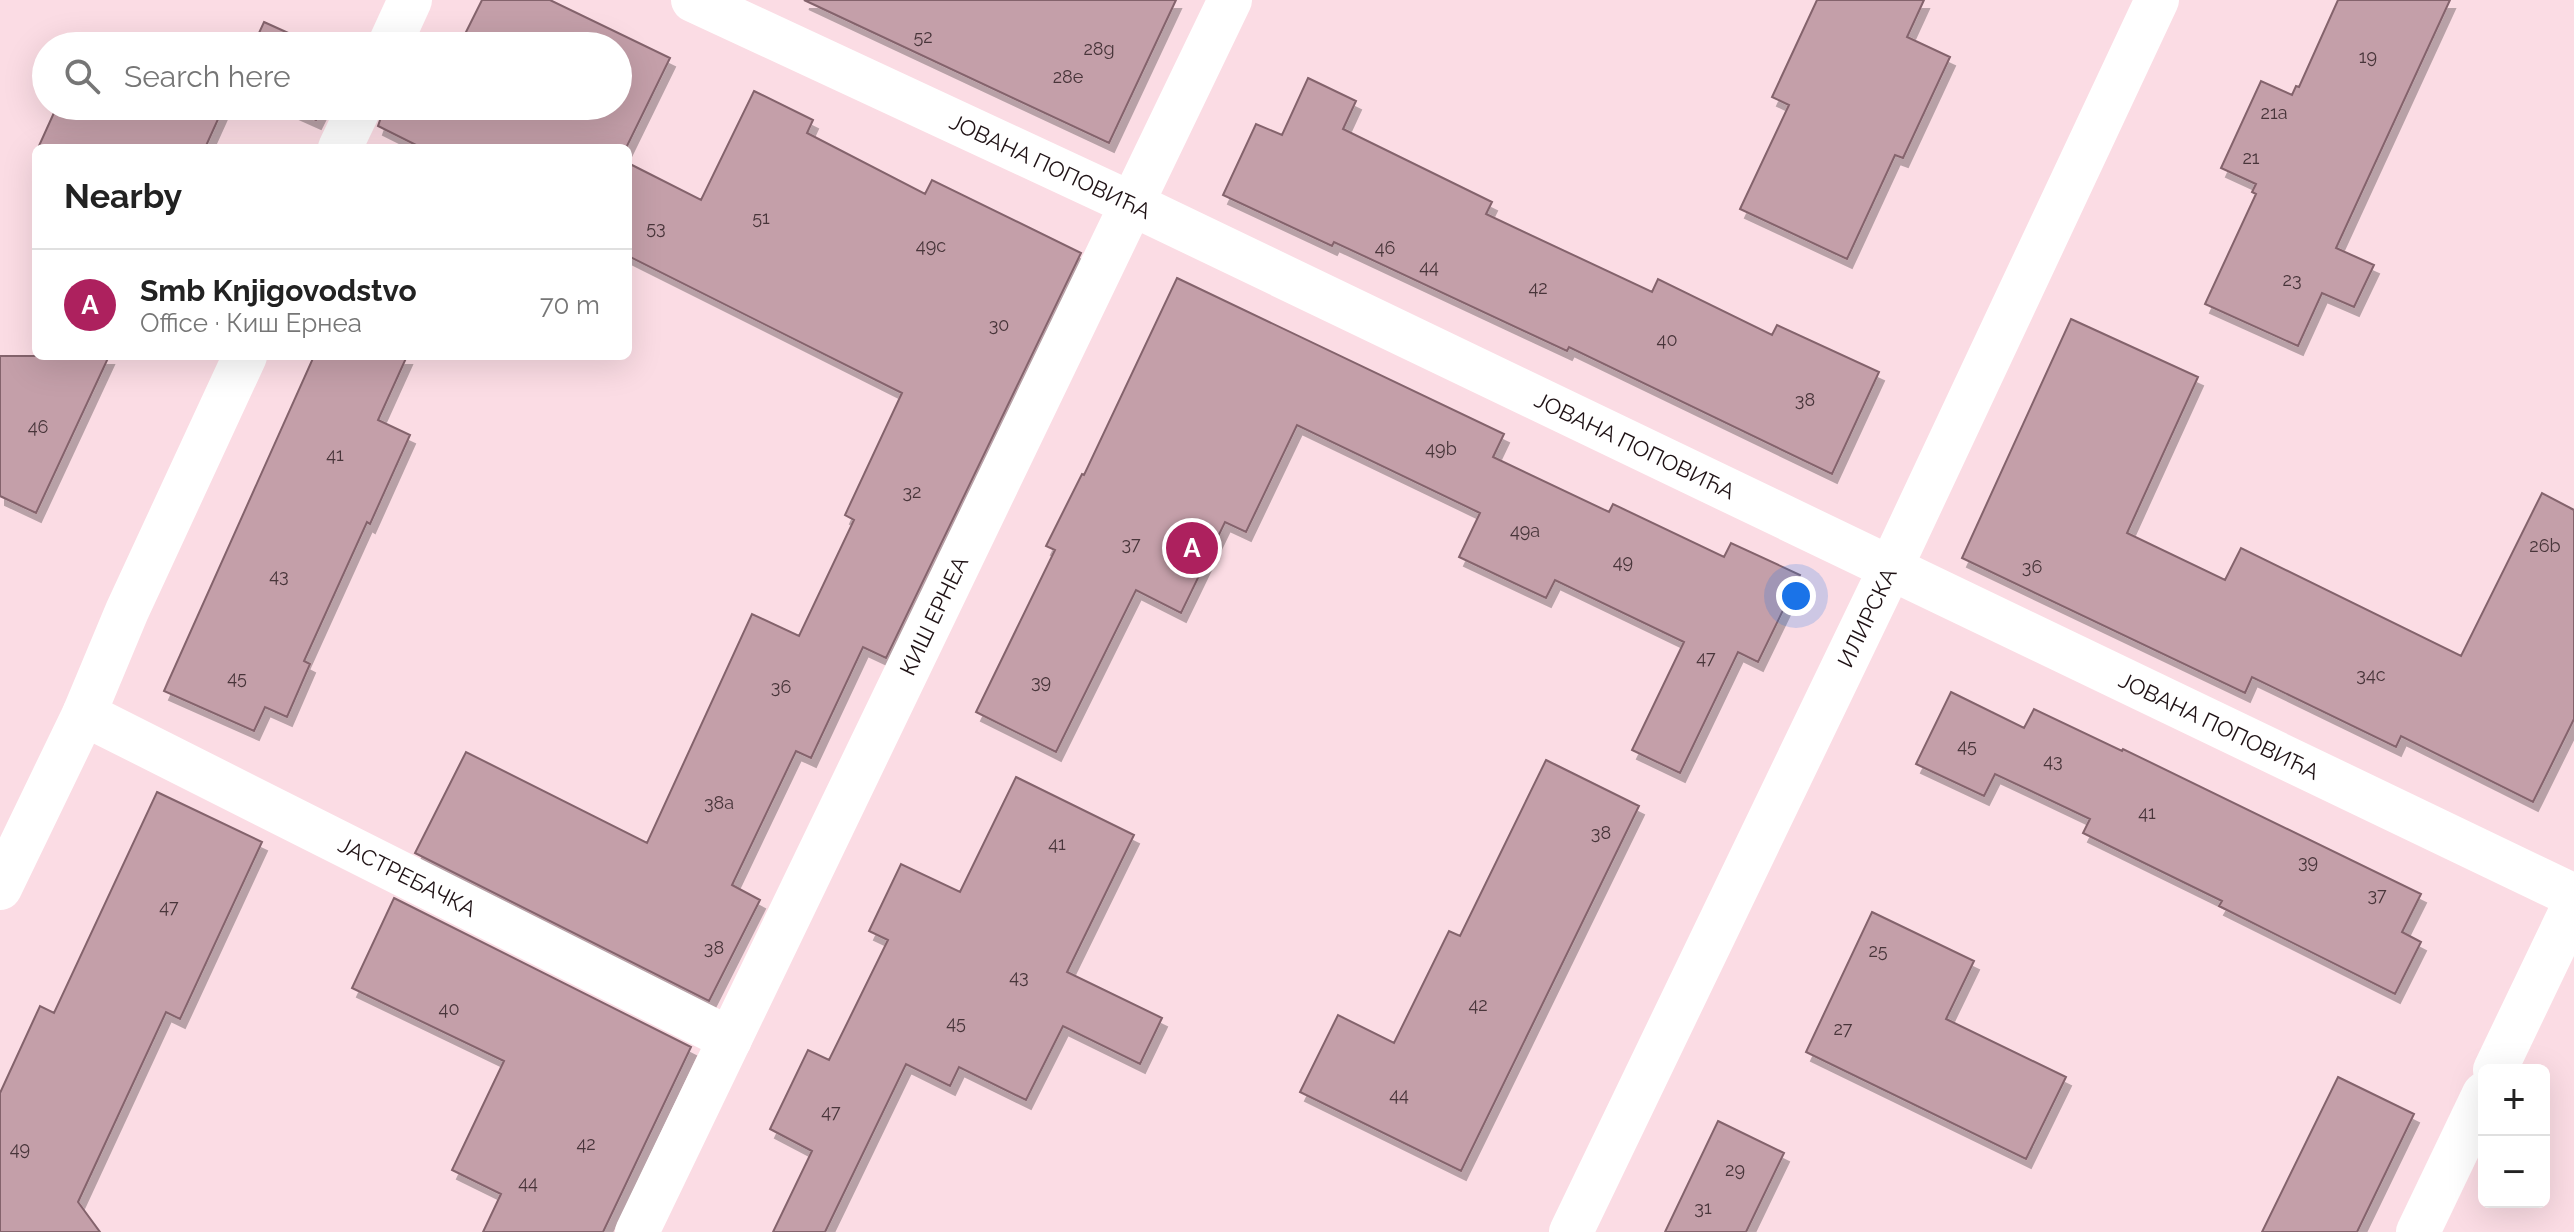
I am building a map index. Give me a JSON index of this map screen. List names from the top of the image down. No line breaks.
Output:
{"streets":{"street":["ЈОВАНА ПОПОВИЋА","КИШ ЕРНЕА","ИЛИРСКА","ЈАСТРЕБАЧКА"]},"crossings":[["ЈОВАНА ПОПОВИЋА","КИШ ЕРНЕА"],["ЈОВАНА ПОПОВИЋА","ИЛИРСКА"],["КИШ ЕРНЕА","ЈАСТРЕБАЧКА"]],"house_numbers":["52","28g","19","28e","21a","21","51","53","49c","46","44","23","42","30","40","38","46","49b","41","32","49a","37","26b","49","36","43","47","34c","45","39","36","45","43","38a","41","38","41","39","37","47","38","25","43","42","40","45","27","44","47","42","49","29","44","31"],"page":{"search":"Search here","heading":"Nearby","list":[{"mark":"A","name":"Smb Knjigovodstvo","note":"Office · Киш Ернеа","value":"70 m"}],"pins":"A","map_buttons":["+","−"]}}
